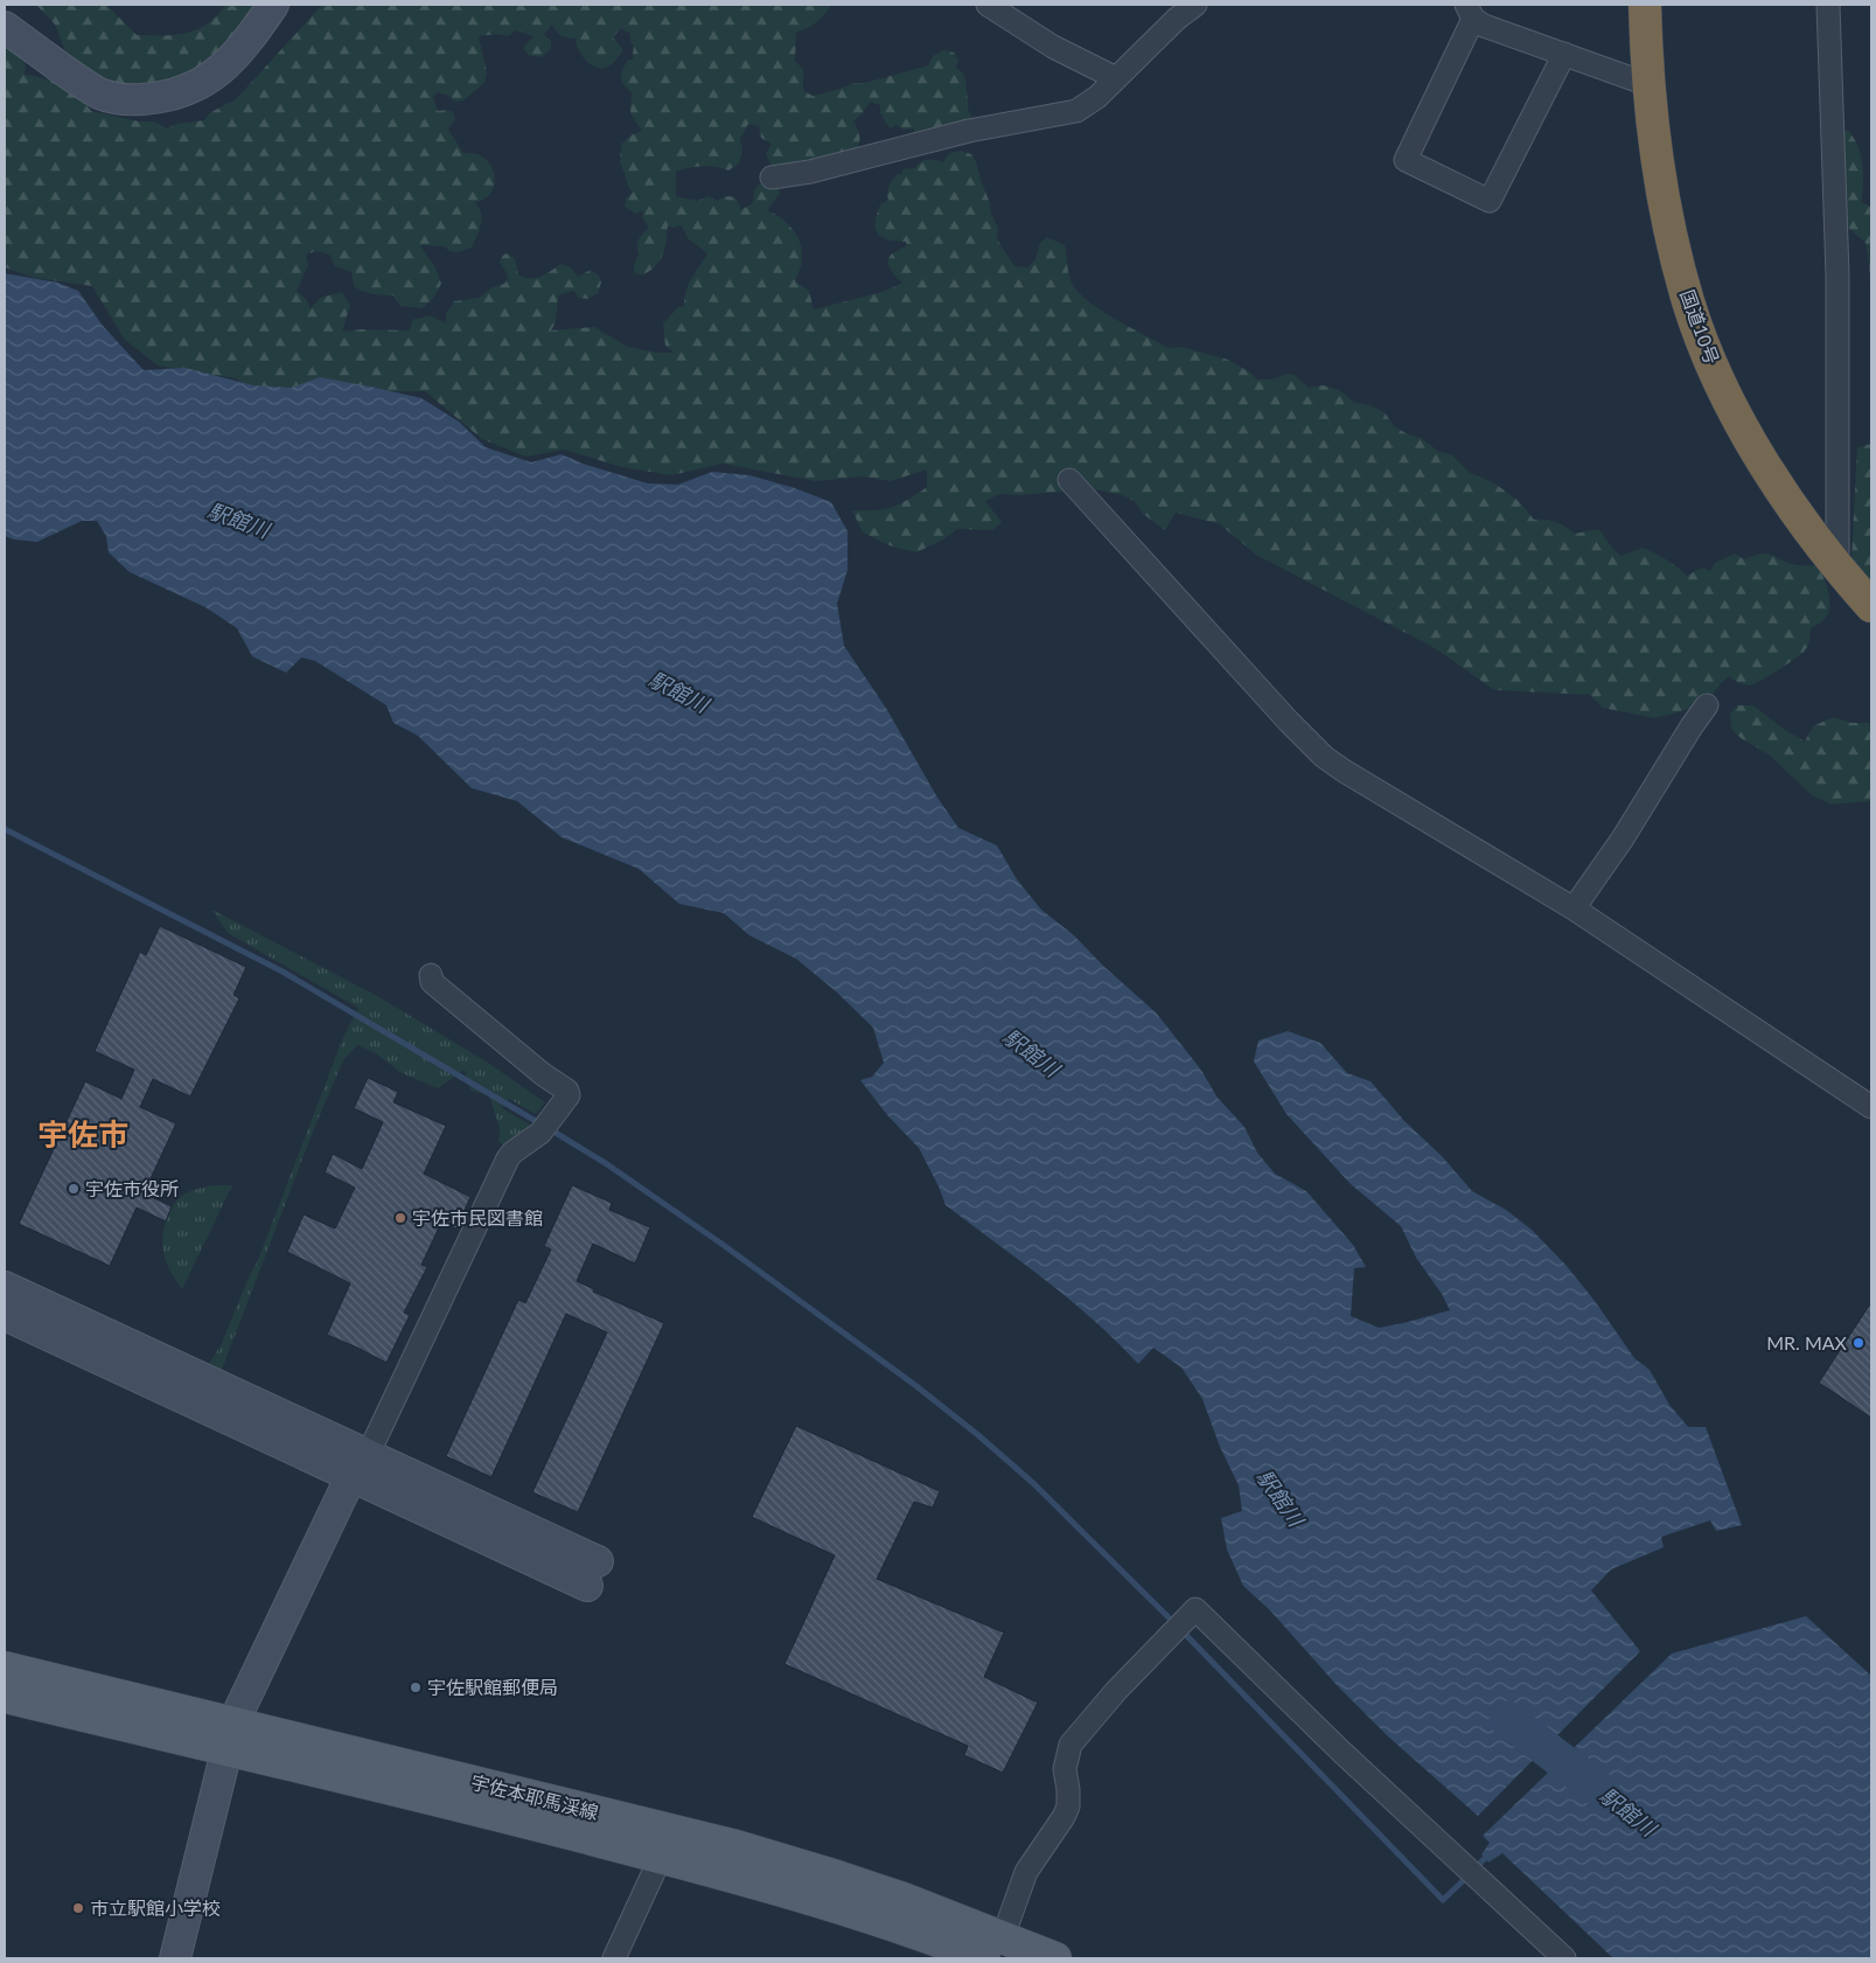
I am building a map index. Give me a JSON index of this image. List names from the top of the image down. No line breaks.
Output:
{"streets":{"highway":["国道10号"],"main road":["宇佐本耶馬渓線"]},"districts":["宇佐市"],"water":["駅館川"],"places":["宇佐市役所","宇佐市民図書館","MR. MAX","宇佐駅館郵便局","市立駅館小学校"]}
